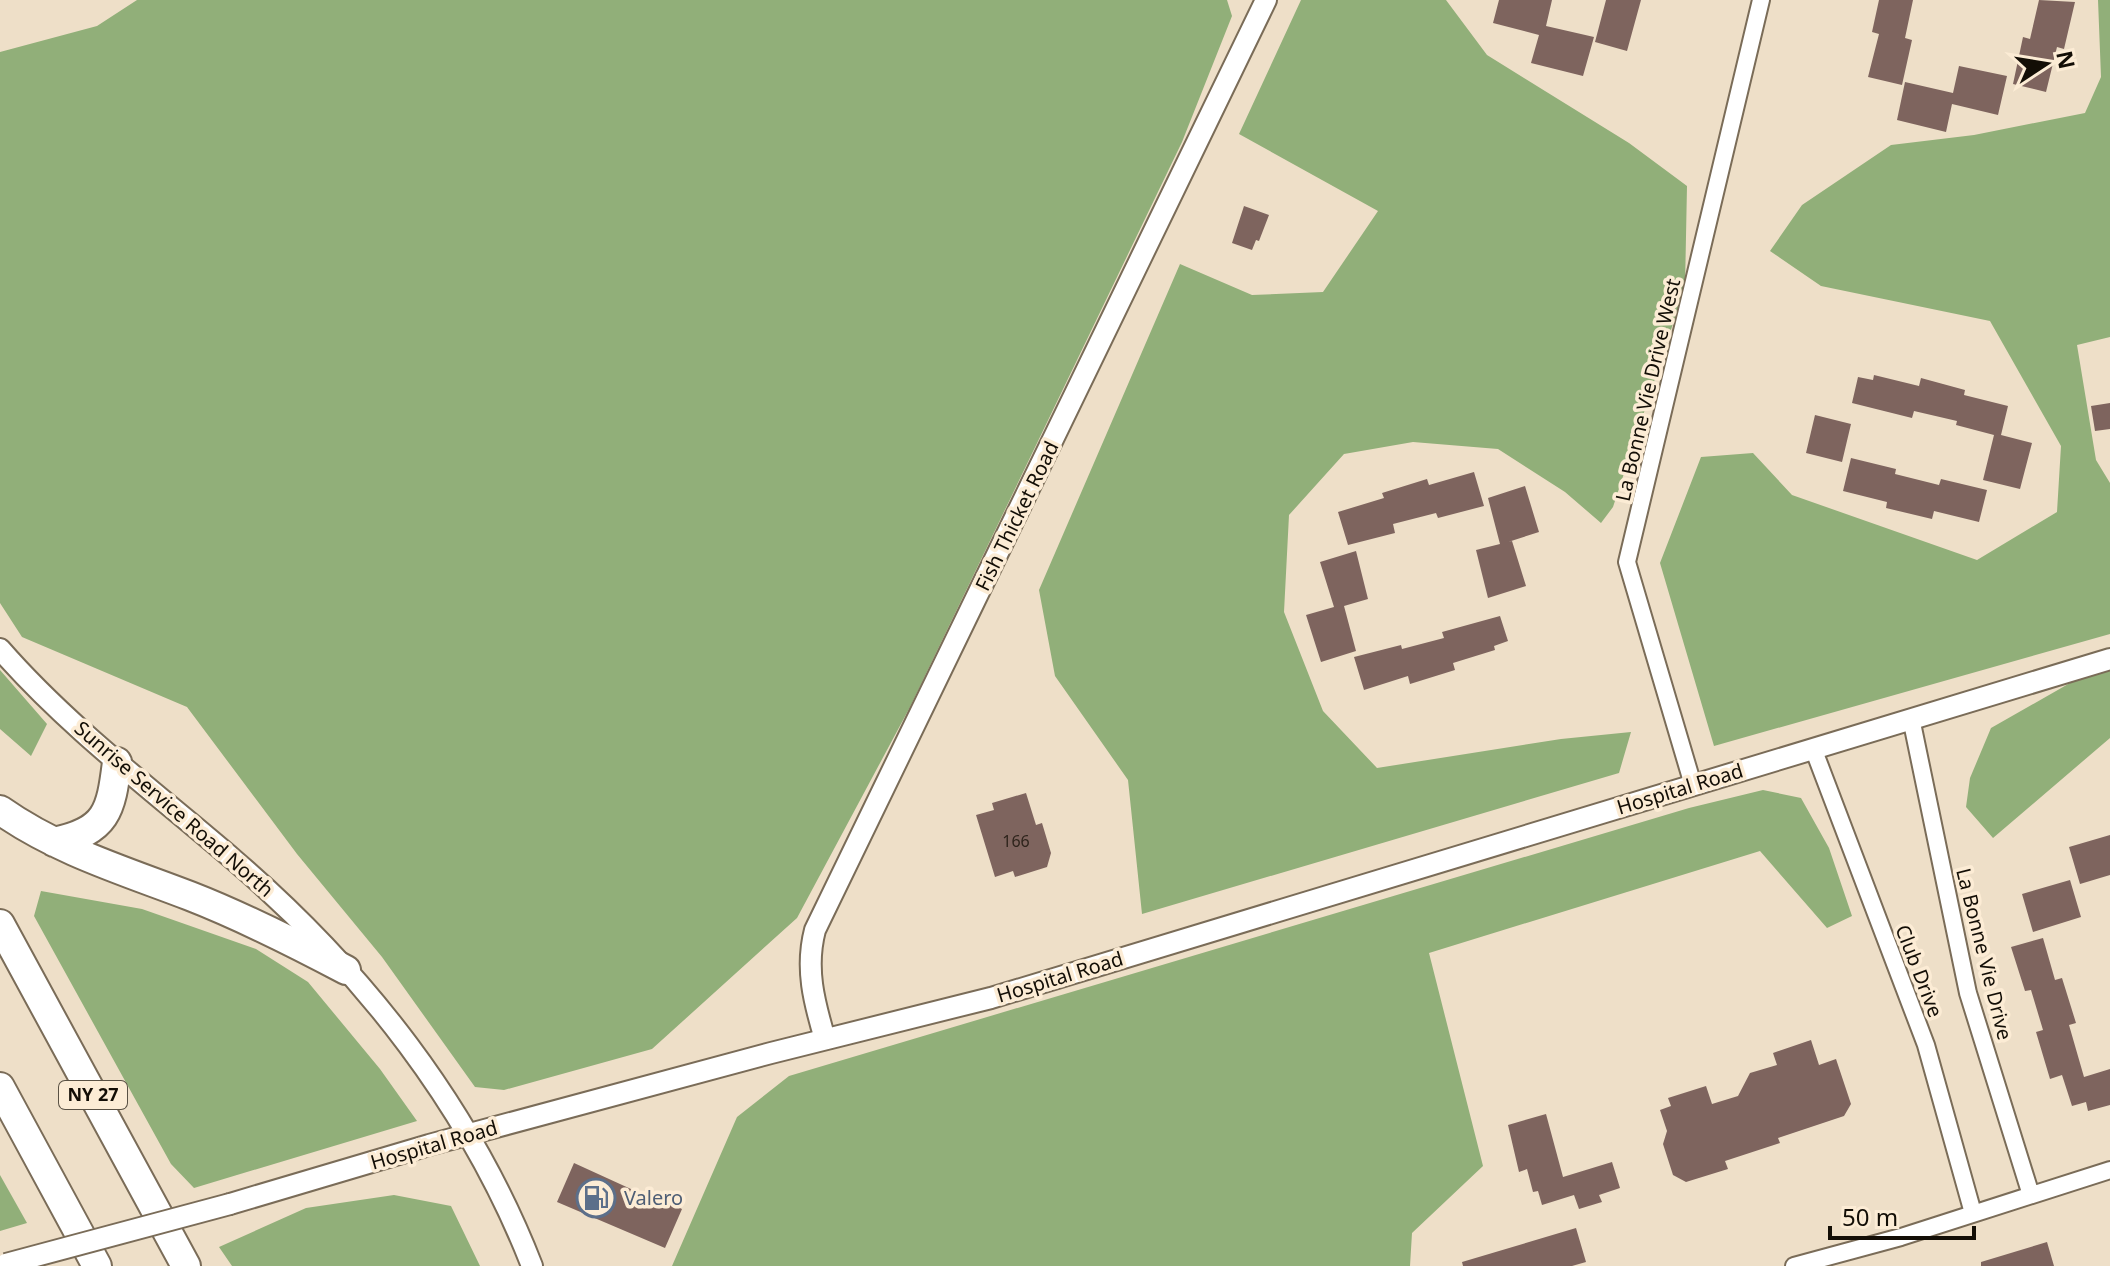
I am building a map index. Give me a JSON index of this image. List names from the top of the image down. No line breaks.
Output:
{"streets":{"highway":["NY 27"],"street":["La Bonne Vie Drive West","Fish Thicket Road","Hospital Road","Sunrise Service Road North","La Bonne Vie Drive","Club Drive"]},"crossings":[["La Bonne Vie Drive West","Hospital Road"],["Fish Thicket Road","Hospital Road"],["Hospital Road","Sunrise Service Road North"],["Hospital Road","La Bonne Vie Drive"],["Hospital Road","Club Drive"]],"places":{"fuel station":["Valero"]},"house_numbers":["166"],"scale_bar":"50 m","north":"right"}
